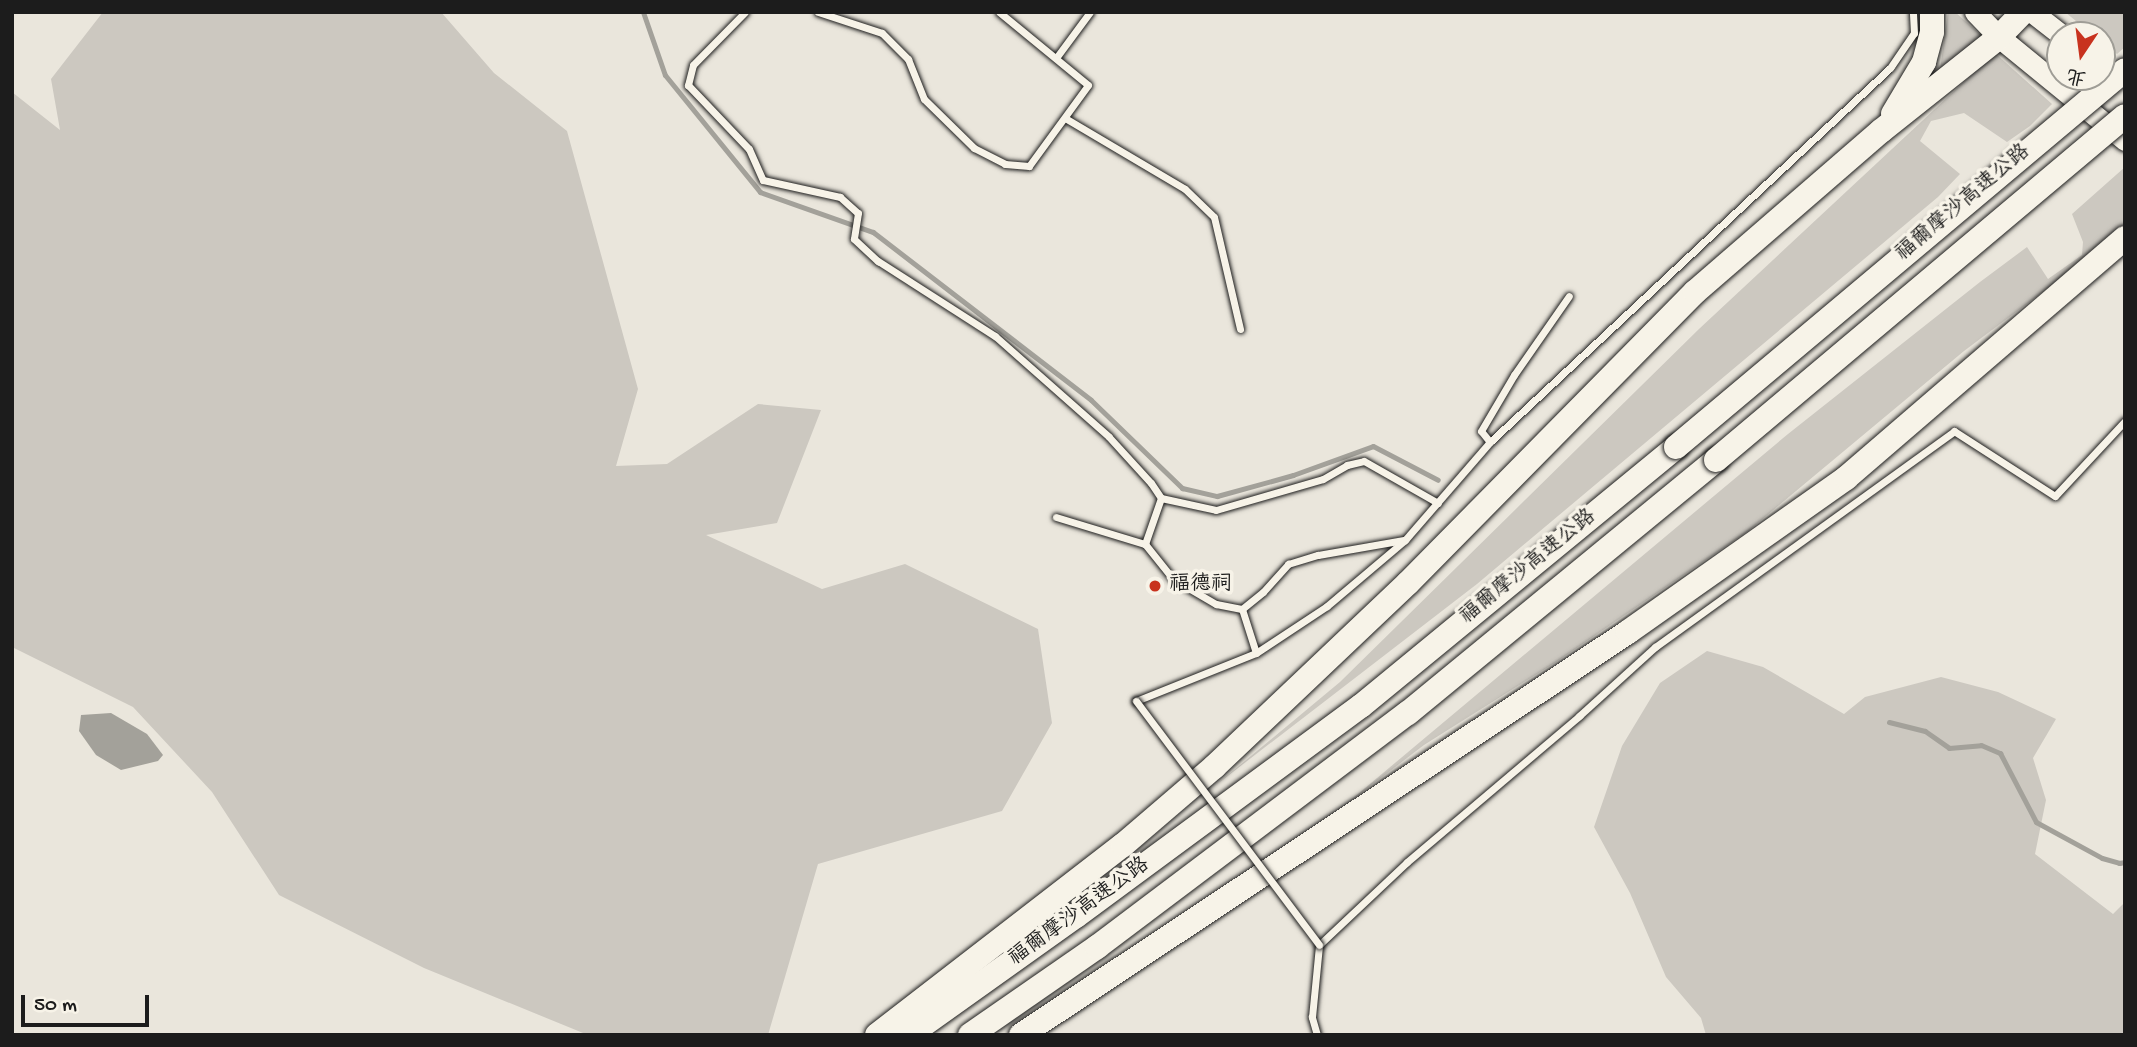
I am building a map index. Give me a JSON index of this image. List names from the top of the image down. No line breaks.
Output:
{"streets":{"highway":["福爾摩沙高速公路"]},"places":["福德祠"],"scale_bar":"50 m","north":"bottom"}
